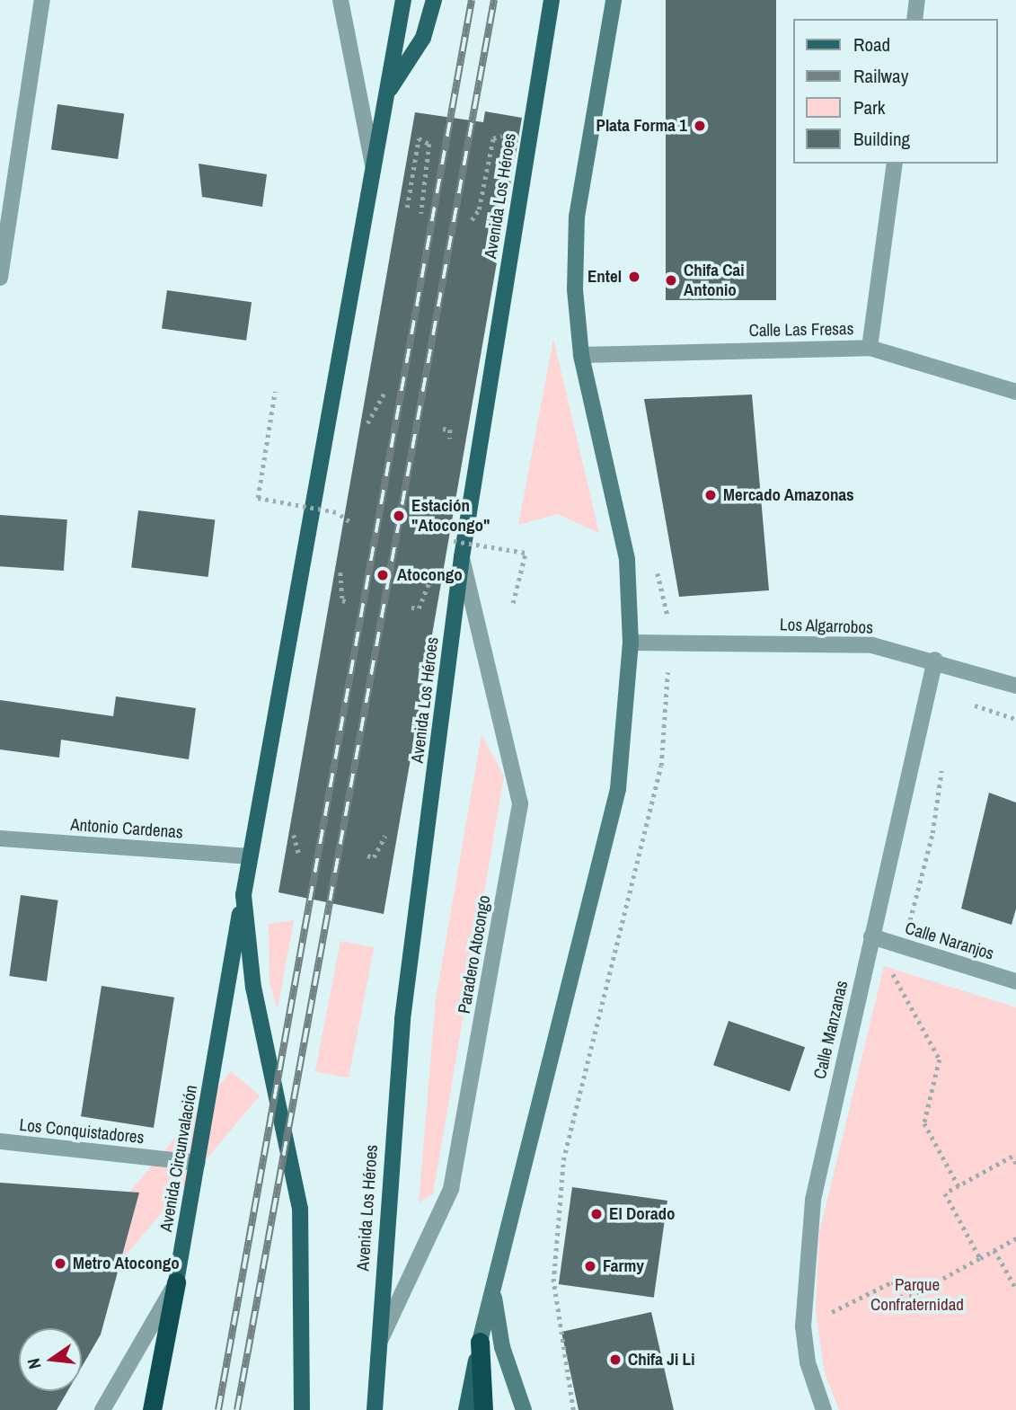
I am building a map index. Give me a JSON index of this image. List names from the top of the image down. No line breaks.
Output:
{"streets":{"main road":["Avenida Los Héroes","Avenida Circunvalación"],"street":["Calle Las Fresas","Los Algarrobos","Antonio Cardenas","Calle Naranjos","Paradero Atocongo","Calle Manzanas","Los Conquistadores"]},"crossings":[["Avenida Los Héroes","Paradero Atocongo"],["Los Algarrobos","Calle Manzanas"],["Calle Naranjos","Calle Manzanas"],["Los Conquistadores","Avenida Circunvalación"]],"parks":["Parque Confraternidad"],"places":["Plata Forma 1","Entel","Chifa Cai Antonio","Mercado Amazonas","Estación \"Atocongo\"","Atocongo","El Dorado","Metro Atocongo","Farmy","Chifa Ji Li"],"legend":["Road","Railway","Park","Building"],"north":"left"}
